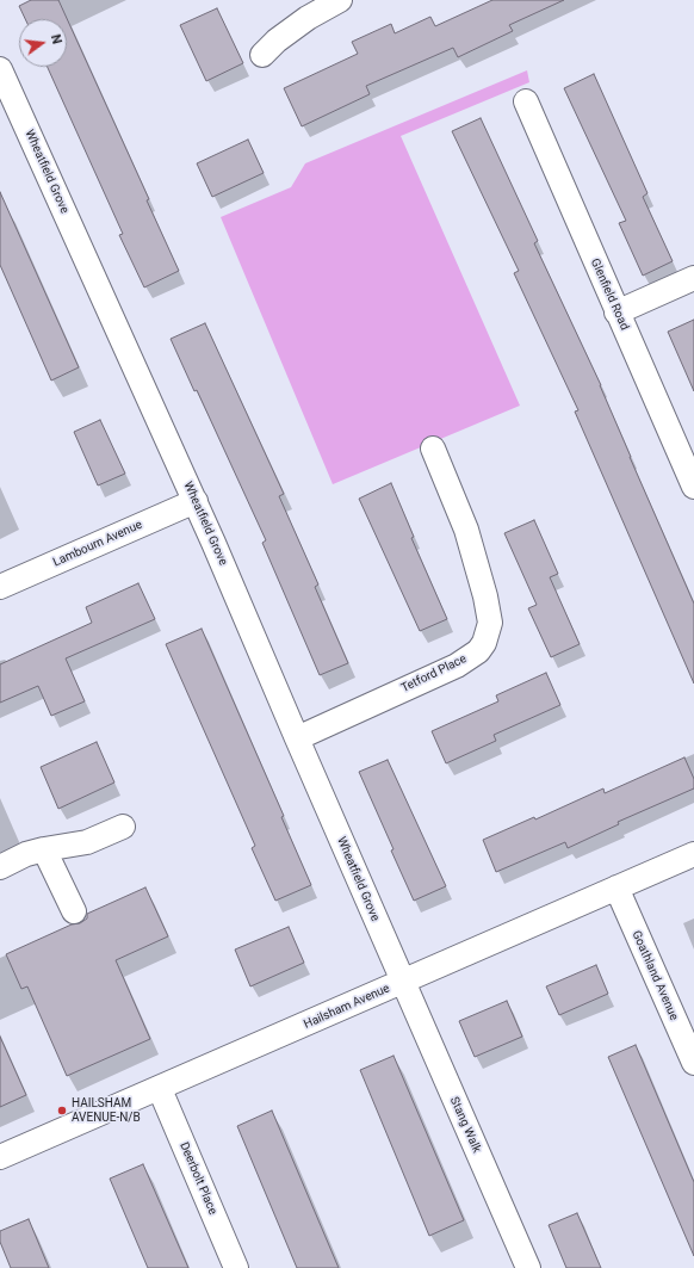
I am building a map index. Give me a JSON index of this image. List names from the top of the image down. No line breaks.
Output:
{"streets":{"street":["Wheatfield Grove","Glenfield Road","Lambourn Avenue","Tetford Place","Goathland Avenue","Hailsham Avenue","Stang Walk","Deerbolt Place"]},"crossings":[["Wheatfield Grove","Lambourn Avenue"],["Wheatfield Grove","Tetford Place"],["Wheatfield Grove","Hailsham Avenue"],["Wheatfield Grove","Stang Walk"],["Goathland Avenue","Hailsham Avenue"],["Hailsham Avenue","Stang Walk"],["Hailsham Avenue","Deerbolt Place"]],"places":["HAILSHAM AVENUE-N/B"],"north":"right"}
